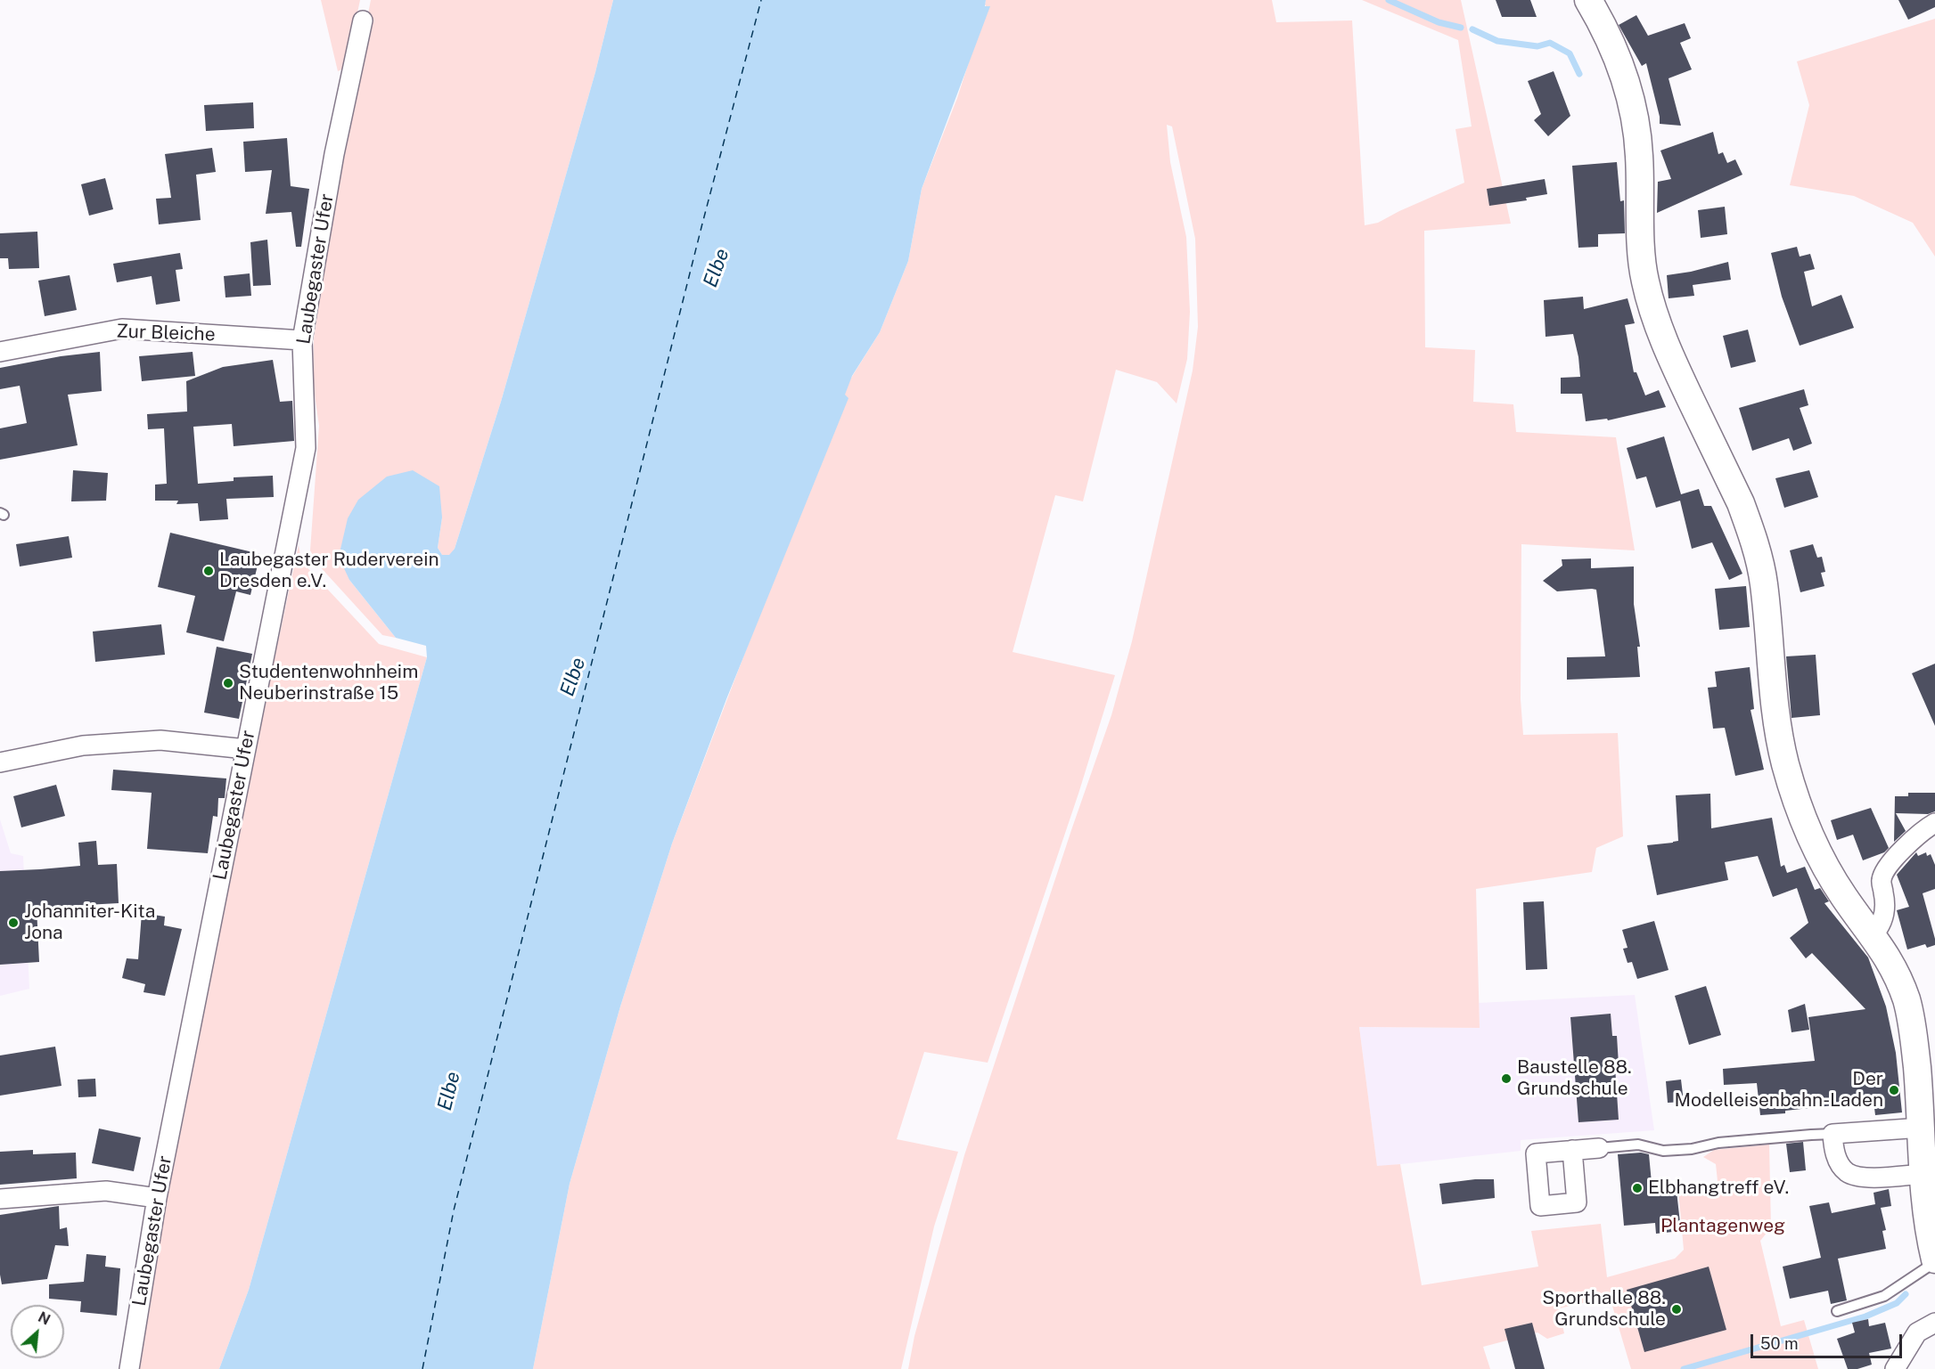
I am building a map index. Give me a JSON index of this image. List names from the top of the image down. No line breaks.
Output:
{"streets":{"street":["Laubegaster Ufer","Zur Bleiche"]},"crossings":[["Laubegaster Ufer","Zur Bleiche"]],"water":["Elbe"],"parks":["Plantagenweg"],"places":["Laubegaster Ruderverein Dresden e.V.","Studentenwohnheim Neuberinstraße 15","Johanniter-Kita Jona","Baustelle 88. Grundschule","Der Modelleisenbahn-Laden","Elbhangtreff eV.","Sporthalle 88. Grundschule"],"scale_bar":"50 m","north":"top right"}
